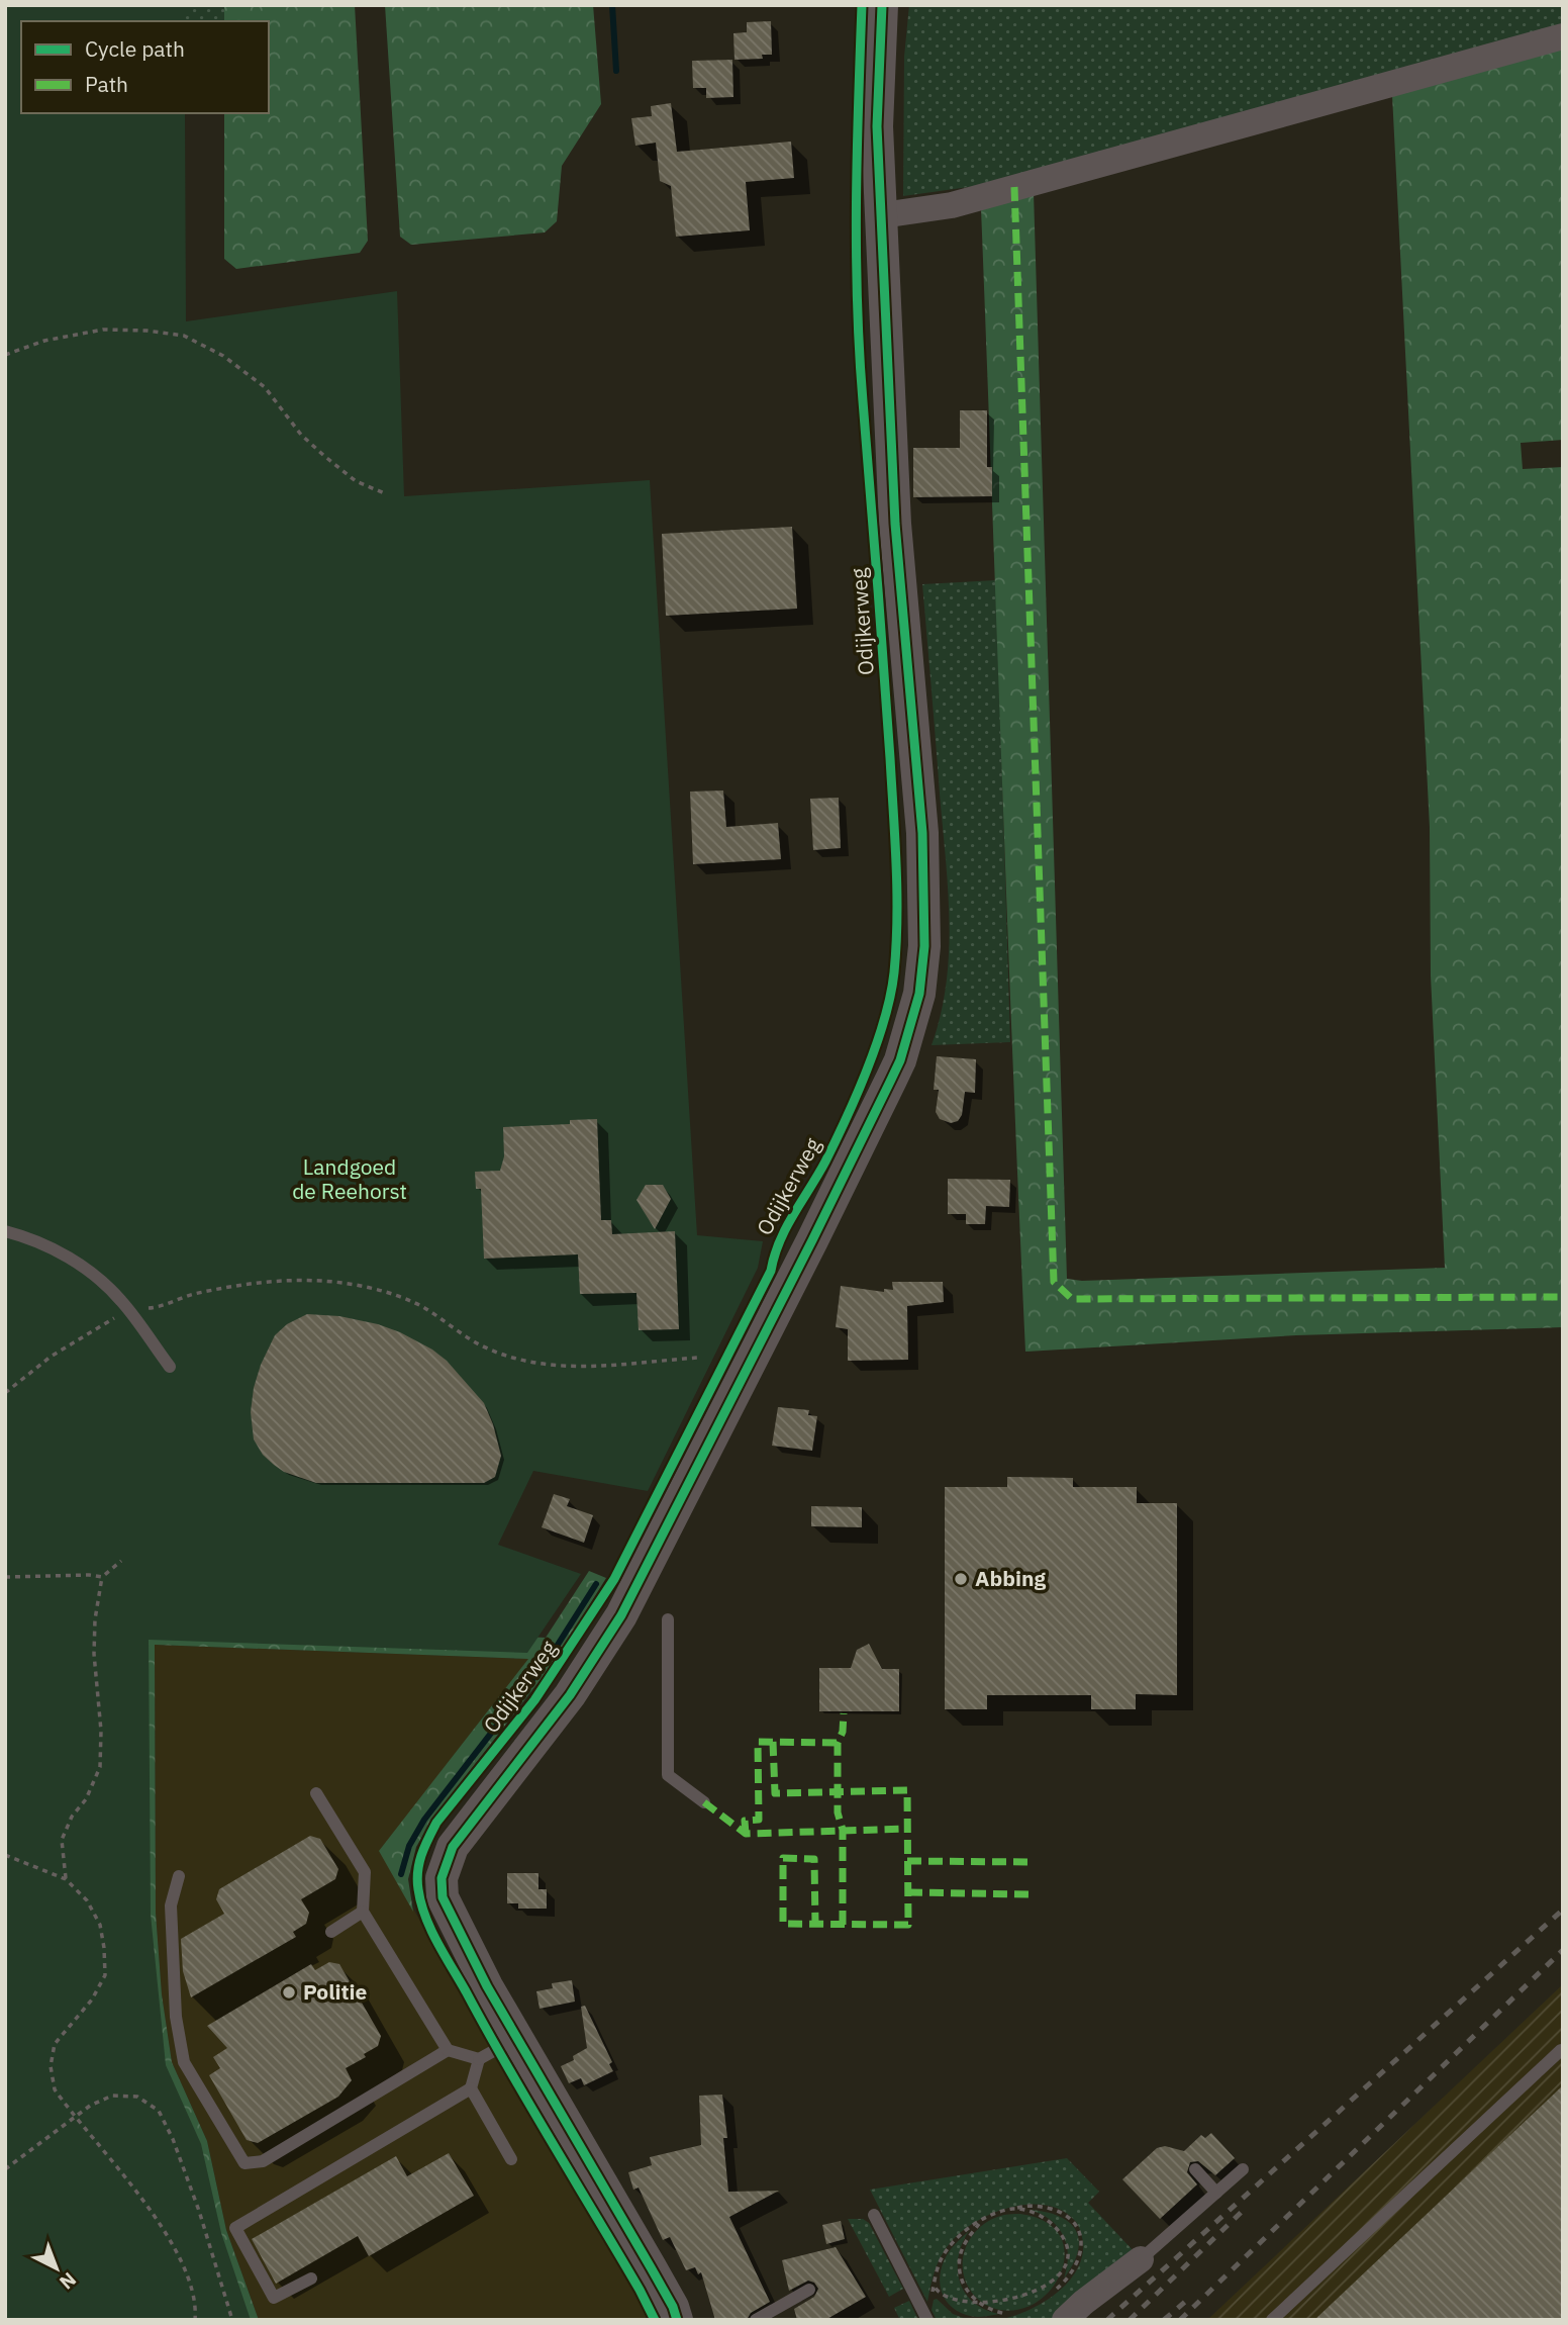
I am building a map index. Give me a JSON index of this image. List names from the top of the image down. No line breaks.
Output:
{"streets":{"street":["Odijkerweg"]},"parks":["Landgoed de Reehorst"],"places":["Abbing","Politie"],"legend":["Cycle path","Path"],"north":"bottom right"}
